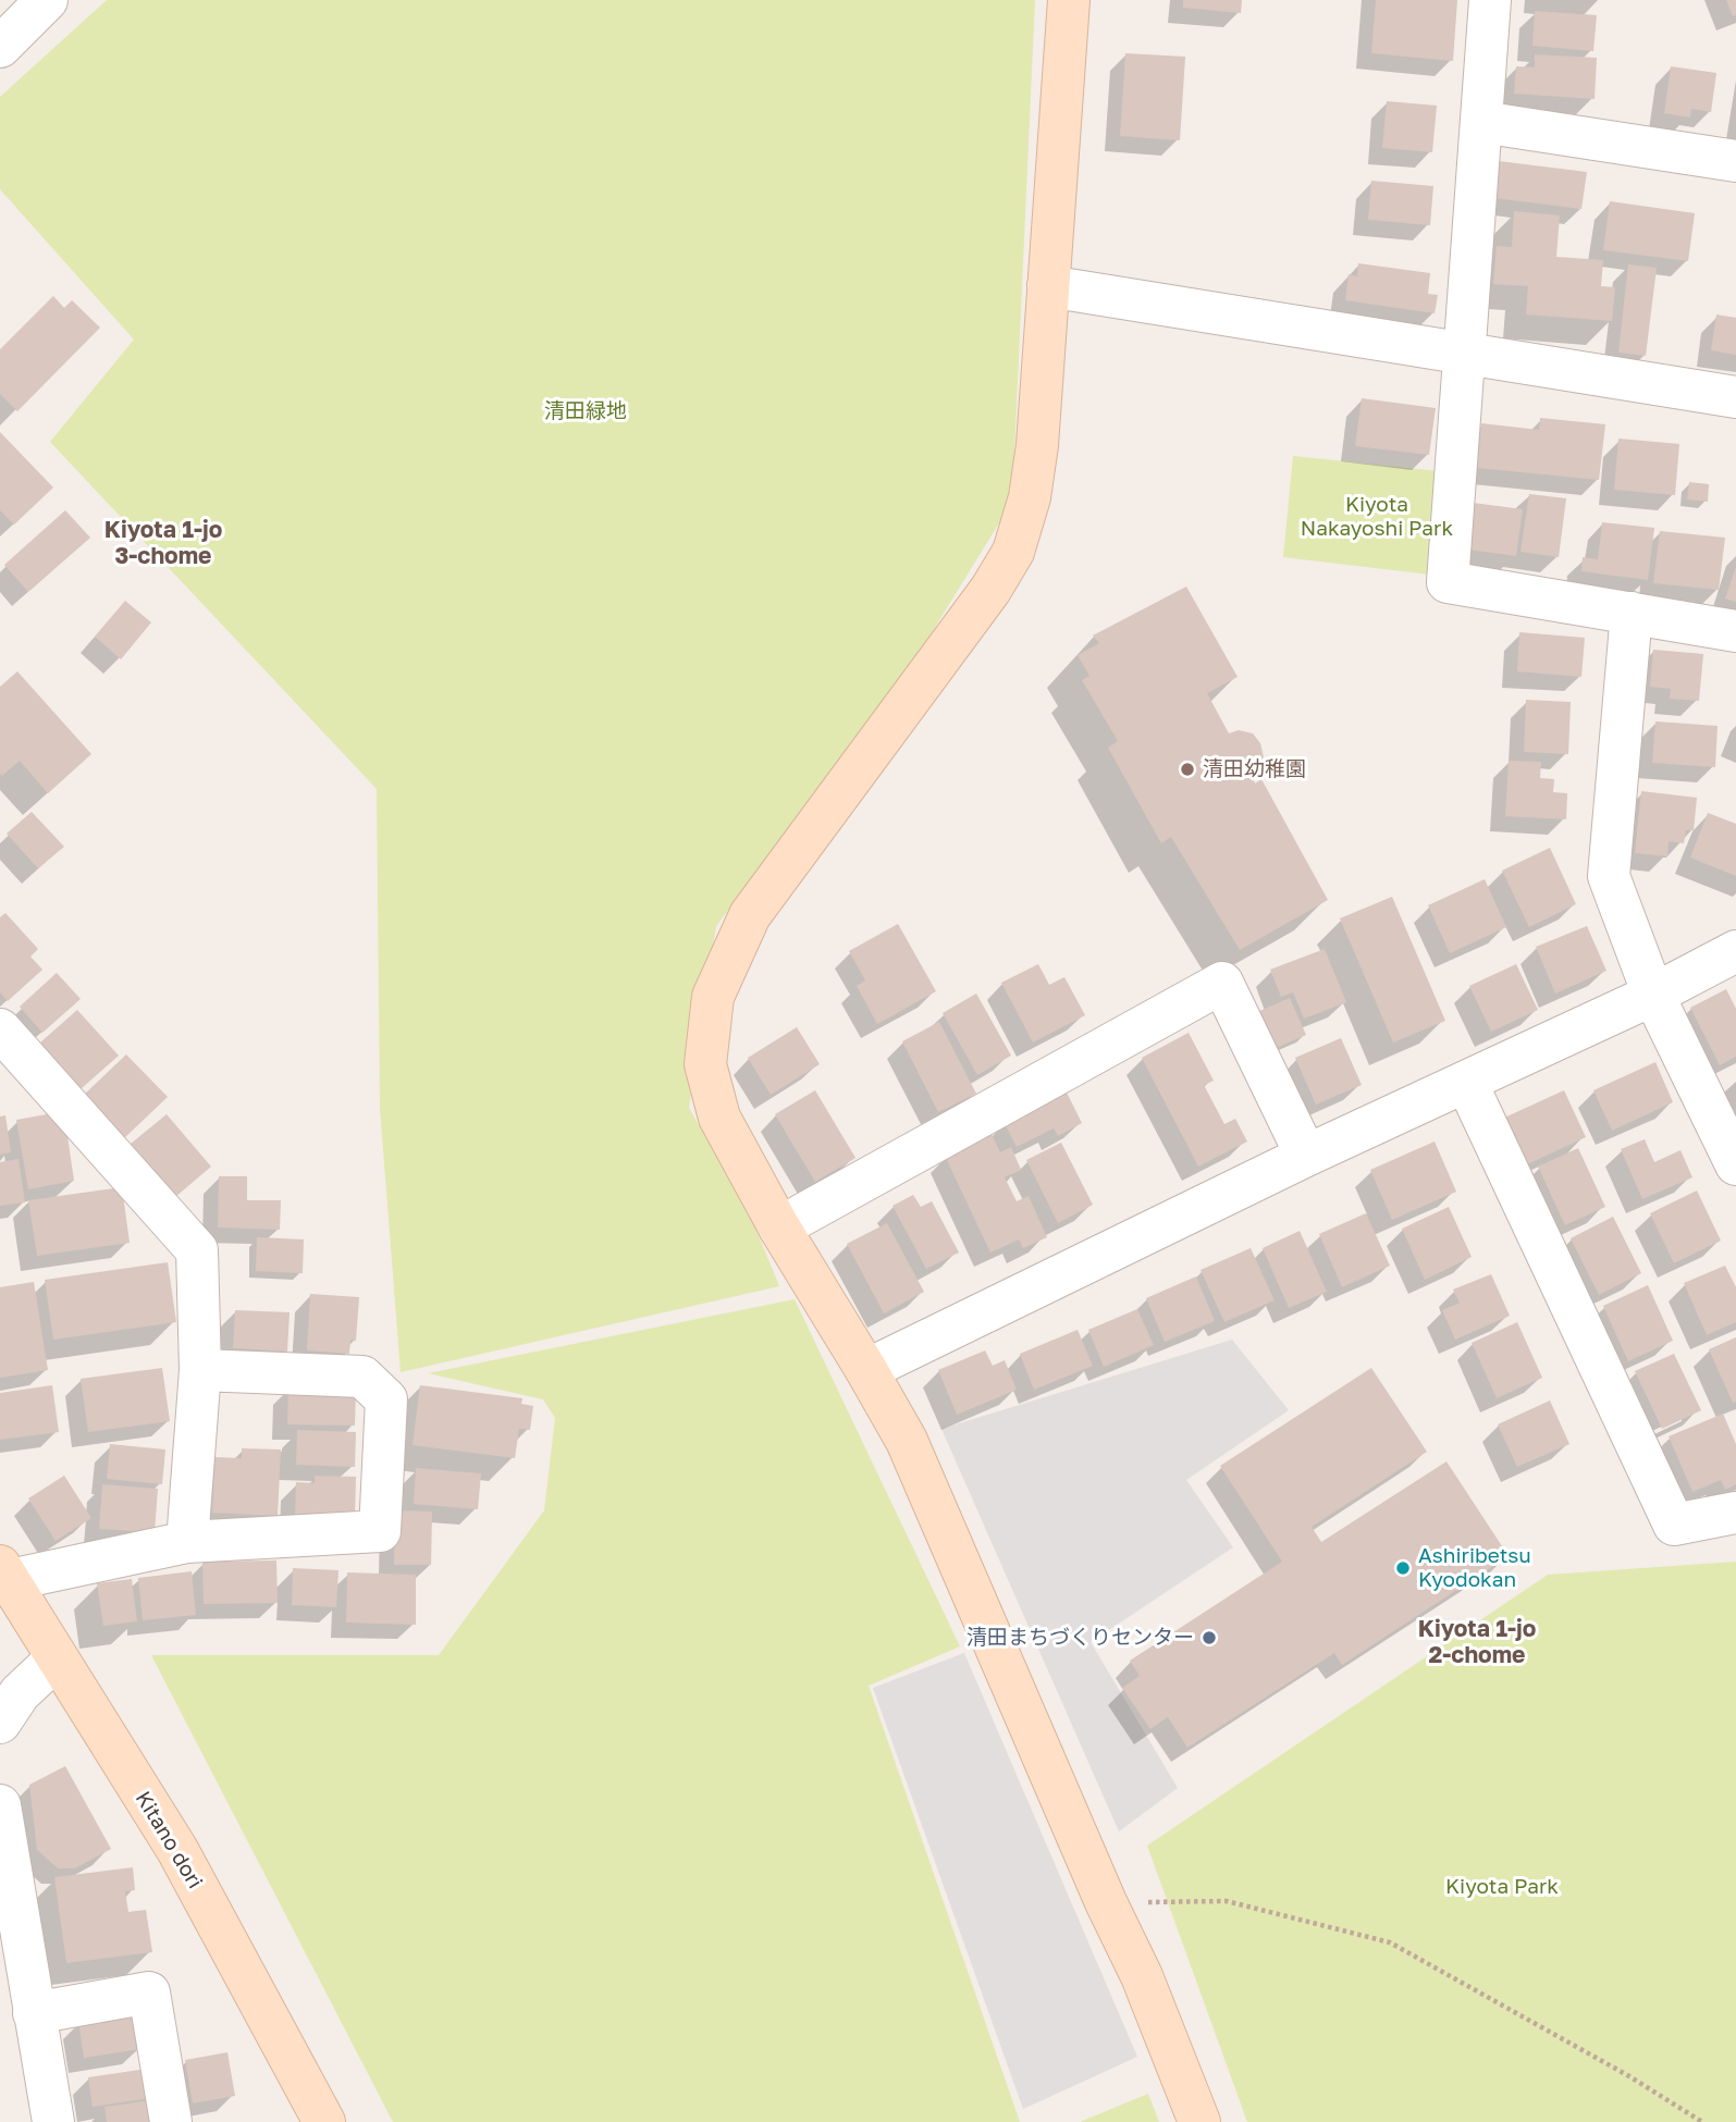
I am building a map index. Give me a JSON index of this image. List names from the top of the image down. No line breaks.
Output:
{"streets":{"street":["Kitano dori"]},"districts":["Kiyota 1-jo 3-chome","Kiyota 1-jo 2-chome"],"parks":["清田緑地","Kiyota Nakayoshi Park","Kiyota Park"],"places":["清田幼稚園","Ashiribetsu Kyodokan","清田まちづくりセンター"]}
